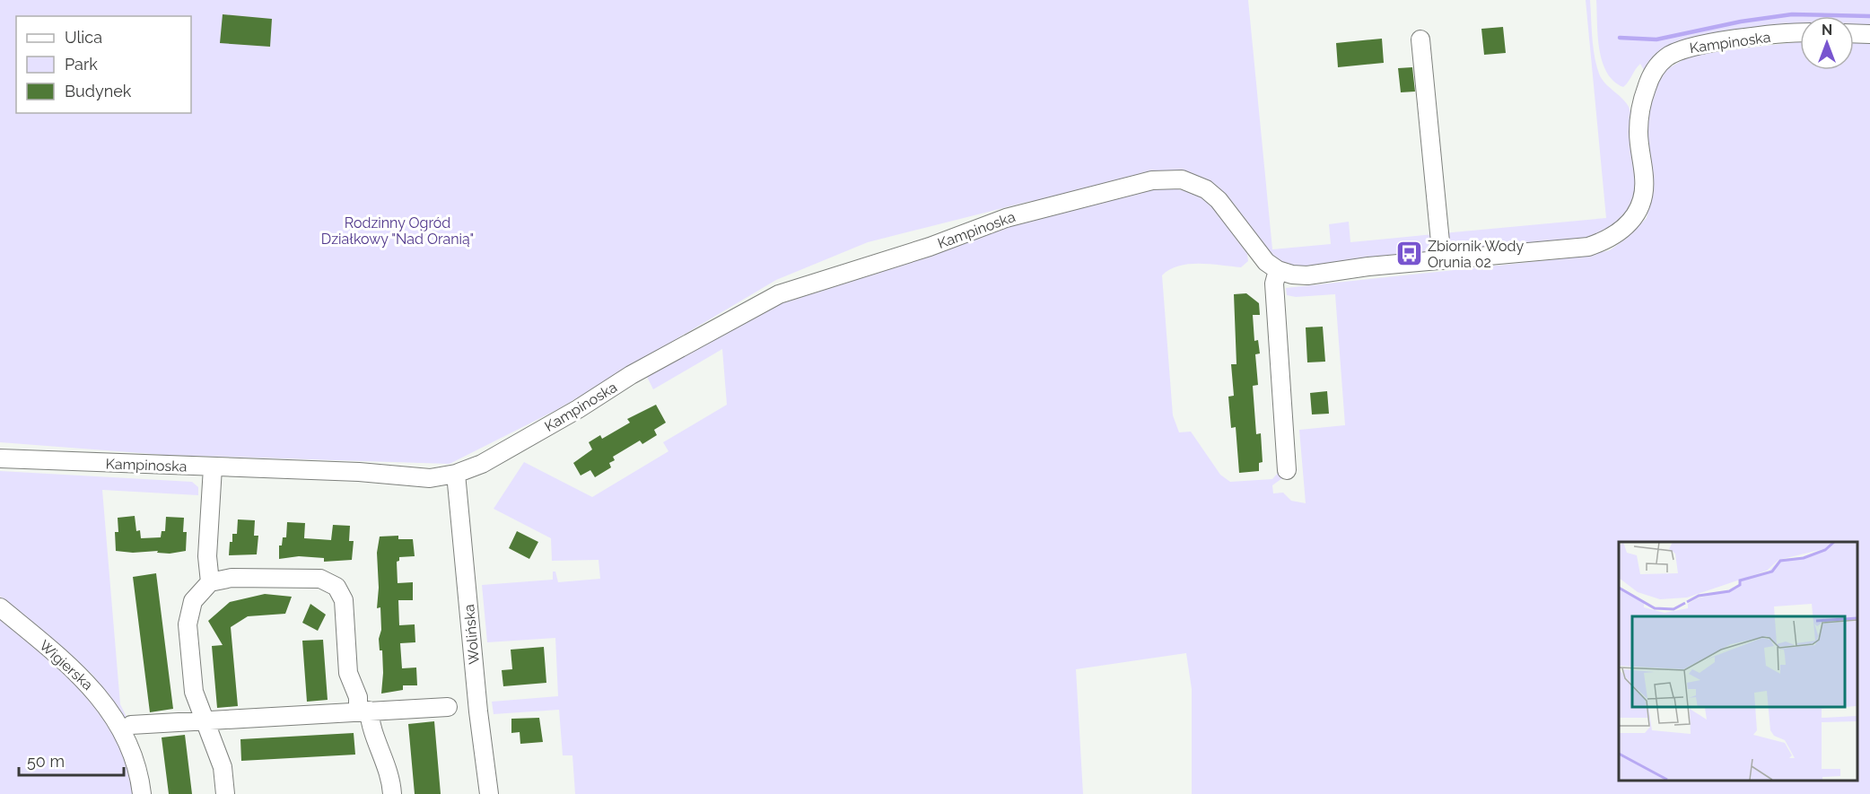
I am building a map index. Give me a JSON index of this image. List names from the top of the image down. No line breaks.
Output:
{"streets":{"street":["Kampinoska","Wolińska","Wigierska"]},"crossings":[["Kampinoska","Wolińska"]],"parks":["Rodzinny Ogród Działkowy \"Nad Oranią\""],"places":{"bus stop":["Zbiornik Wody Orunia 02"]},"legend":["Ulica","Park","Budynek"],"scale_bar":"50 m","north":"top"}
